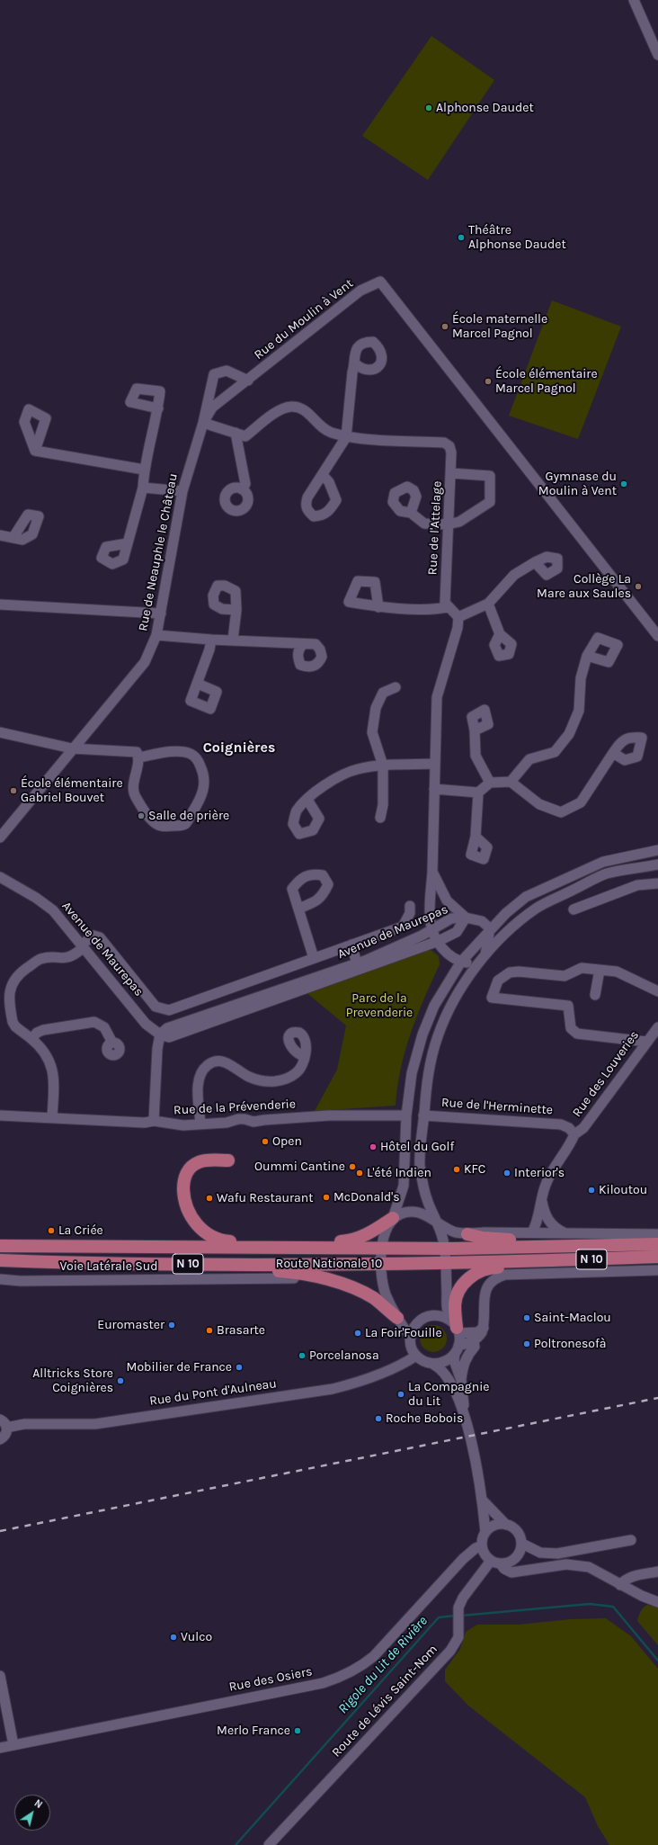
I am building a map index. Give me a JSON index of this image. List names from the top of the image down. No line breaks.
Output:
{"streets":{"main road":["N 10","Route Nationale 10"],"street":["Rue du Moulin à Vent","Rue de l'Attelage","Rue de Neauphle le Château","Avenue de Maurepas","Rue des Louveries","Rue de l'Herminette","Rue de la Prévenderie","Voie Latérale Sud","Rue du Pont d'Aulneau","Rue des Osiers","Route de Lévis Saint-Nom"]},"crossings":[["Rue du Moulin à Vent","Rue de l'Attelage"],["Rue du Moulin à Vent","Rue de Neauphle le Château"],["Rue de l'Attelage","Rue de Neauphle le Château"],["Rue des Louveries","Rue de l'Herminette"],["N 10","Route Nationale 10"],["Rue des Osiers","Route de Lévis Saint-Nom"]],"districts":["Coignières"],"water":["Rigole du Lit de Rivière"],"parks":["Parc de la Prevenderie"],"places":["Alphonse Daudet","Théâtre Alphonse Daudet","École maternelle Marcel Pagnol","École élémentaire Marcel Pagnol","Gymnase du Moulin à Vent","Collège La Mare aux Saules","École élémentaire Gabriel Bouvet","Salle de prière","Open","Hôtel du Golf","Oummi Cantine","KFC","L'été Indien","Interior's","Kiloutou","McDonald's","Wafu Restaurant","La Criée","Saint-Maclou","Euromaster","Brasarte","La Foir'Fouille","Poltronesofà","Porcelanosa","Mobilier de France","Alltricks Store Coignières","La Compagnie du Lit","Roche Bobois","Vulco","Merlo France"],"north":"top right"}
